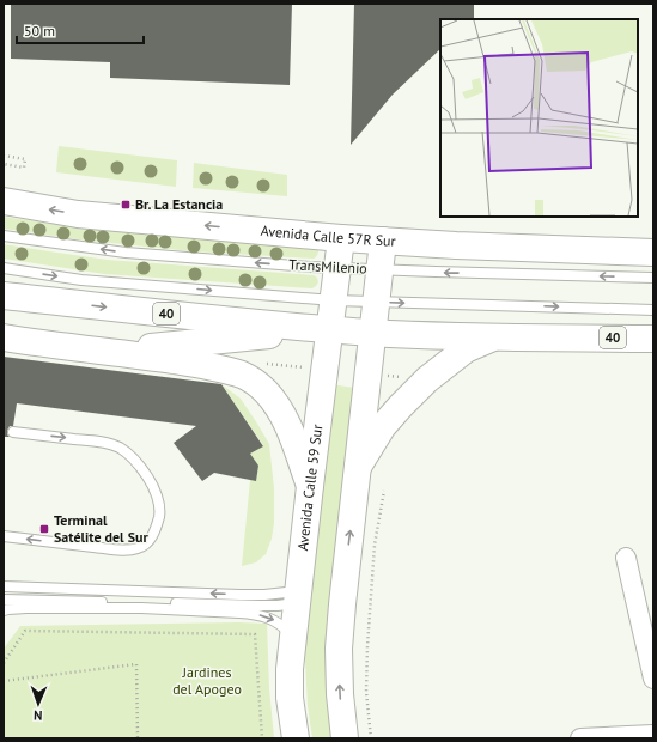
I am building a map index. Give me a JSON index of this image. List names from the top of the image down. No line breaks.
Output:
{"streets":{"main road":["Avenida Calle 57R Sur","40","Avenida Calle 59 Sur"],"lane":["TransMilenio"]},"crossings":[["Avenida Calle 57R Sur","Avenida Calle 59 Sur"],["TransMilenio","Avenida Calle 59 Sur"],["40","Avenida Calle 59 Sur"]],"parks":["Jardines del Apogeo"],"places":{"transit":["Br. La Estancia","Terminal Satélite del Sur"]},"scale_bar":"50 m","north":"bottom"}
